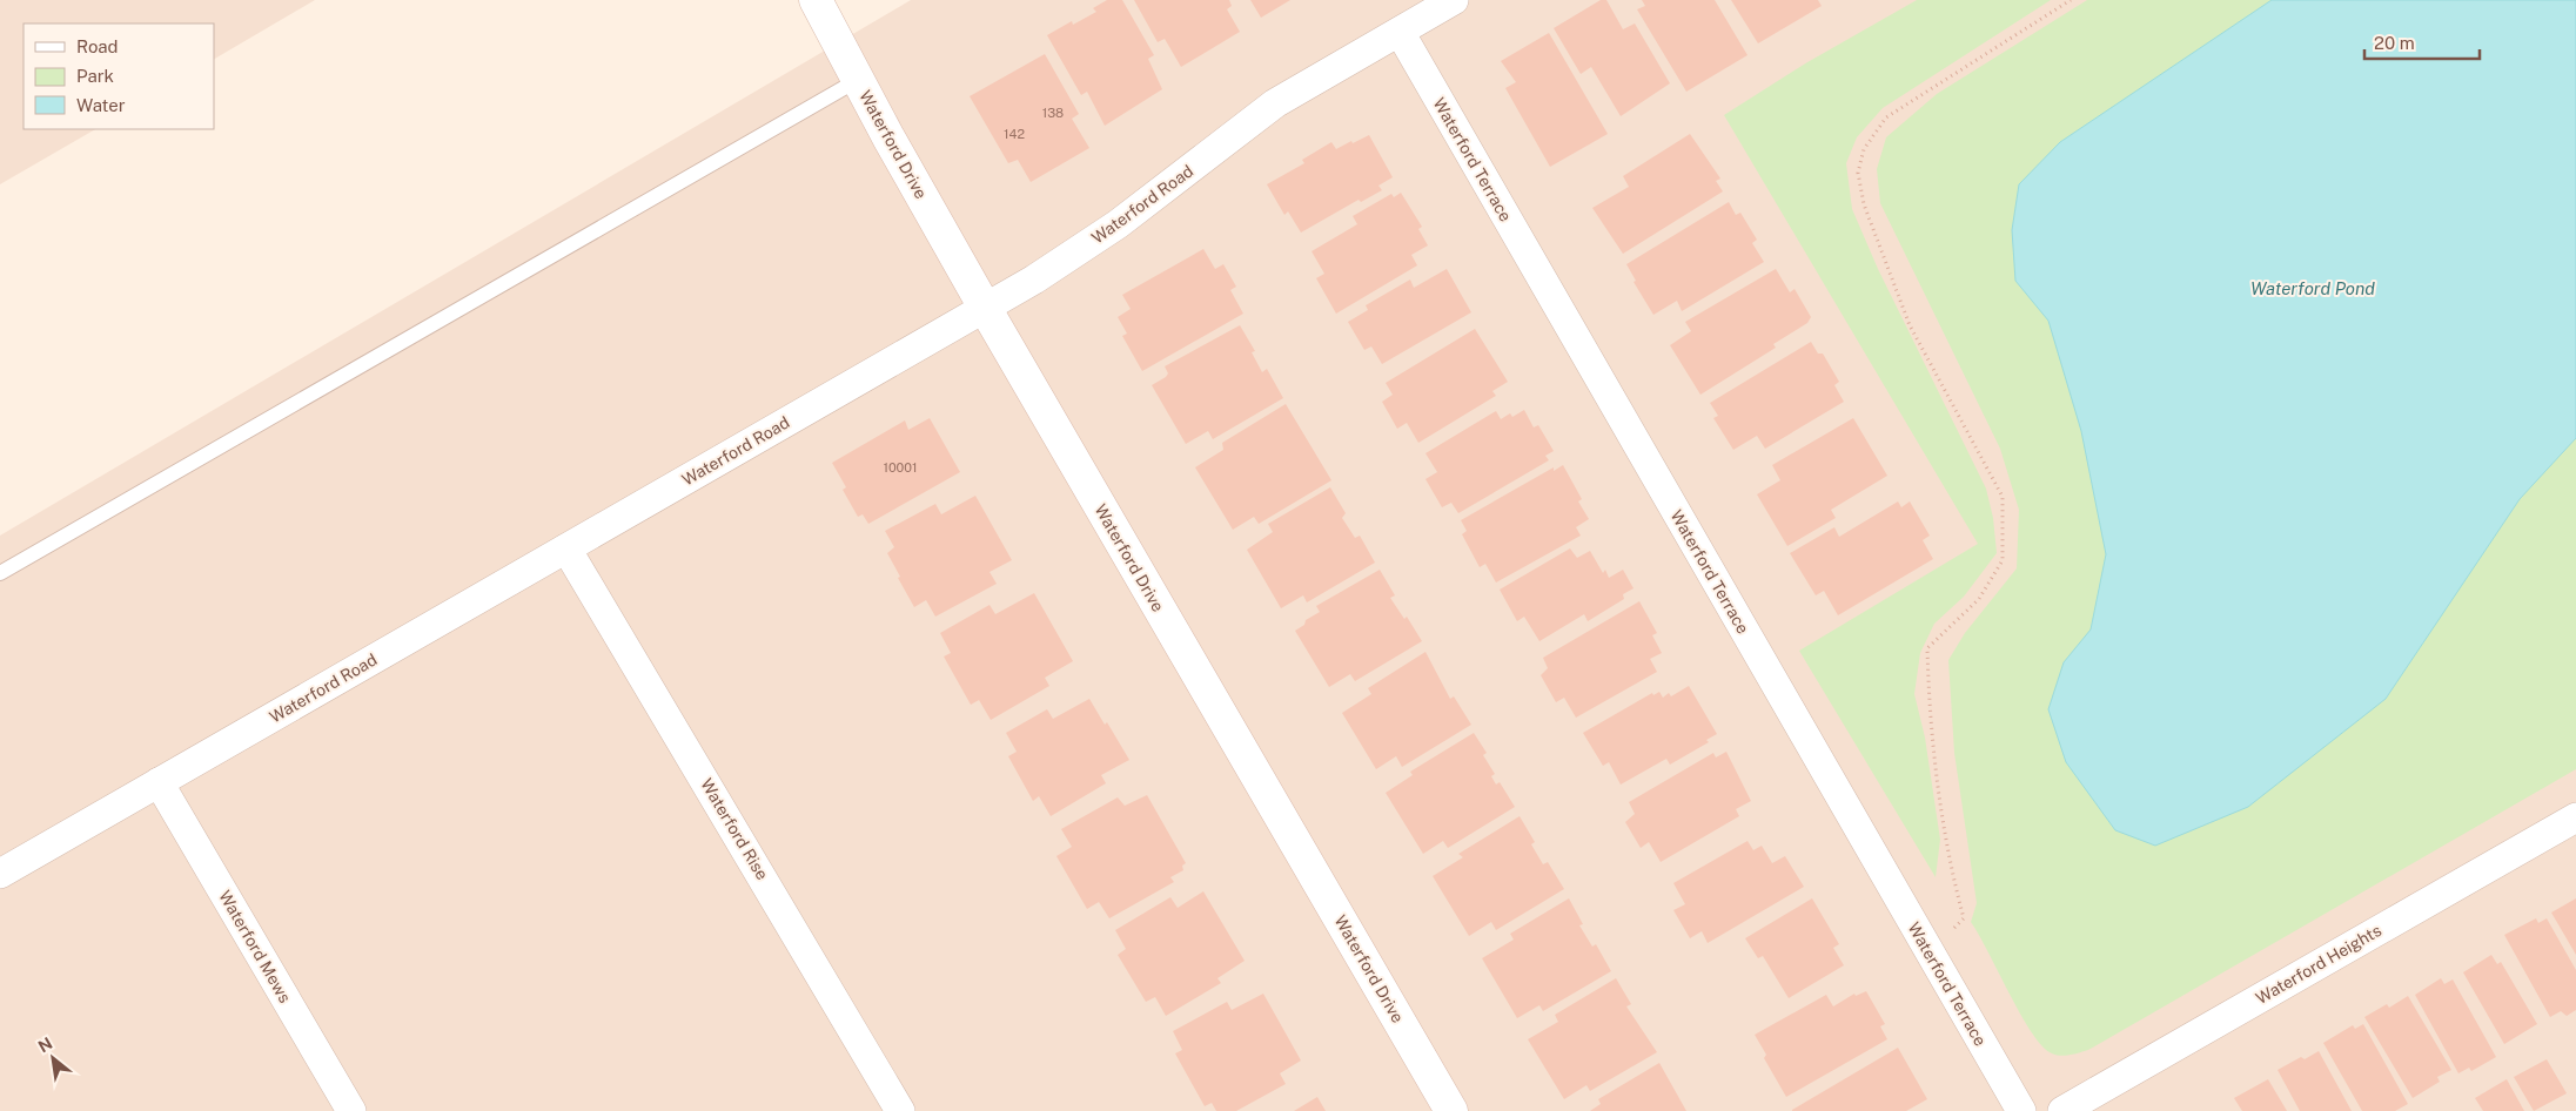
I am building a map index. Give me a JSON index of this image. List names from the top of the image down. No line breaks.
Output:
{"streets":{"street":["Waterford Drive","Waterford Terrace","Waterford Road","Waterford Rise","Waterford Mews","Waterford Heights"]},"crossings":[["Waterford Drive","Waterford Road"],["Waterford Terrace","Waterford Road"],["Waterford Road","Waterford Rise"],["Waterford Road","Waterford Mews"]],"water":["Waterford Pond"],"house_numbers":["138","142","10001"],"legend":["Road","Park","Water"],"scale_bar":"20 m","north":"top left"}
